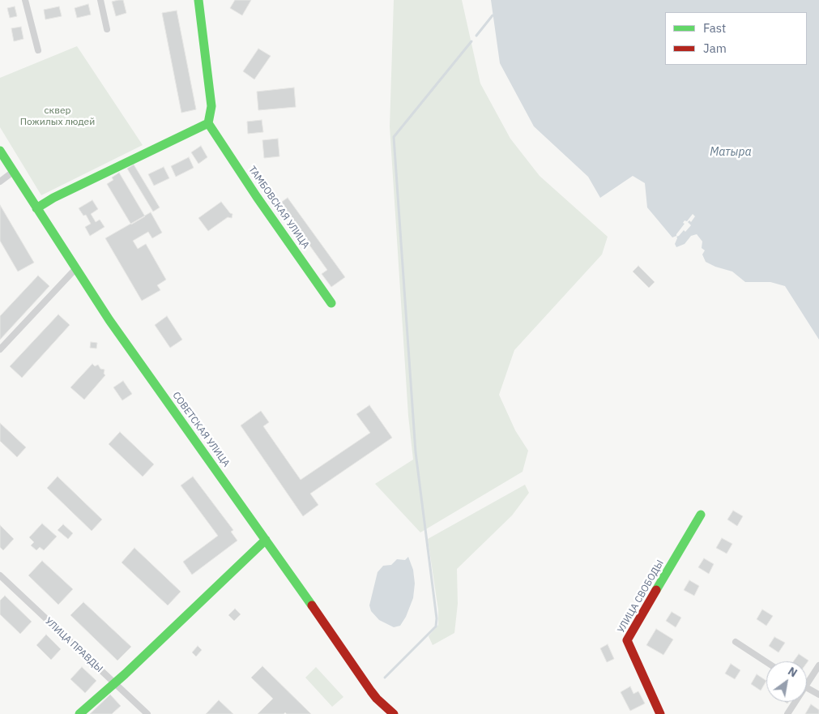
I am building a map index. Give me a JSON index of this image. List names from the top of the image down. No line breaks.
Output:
{"streets":{"street":["ТАМБОВСКАЯ УЛИЦА","СОВЕТСКАЯ УЛИЦА","УЛИЦА СВОБОДЫ","УЛИЦА ПРАВДЫ"]},"water":["Матыра"],"parks":["сквер Пожилых людей"],"legend":["Fast","Jam"],"north":"top right"}
